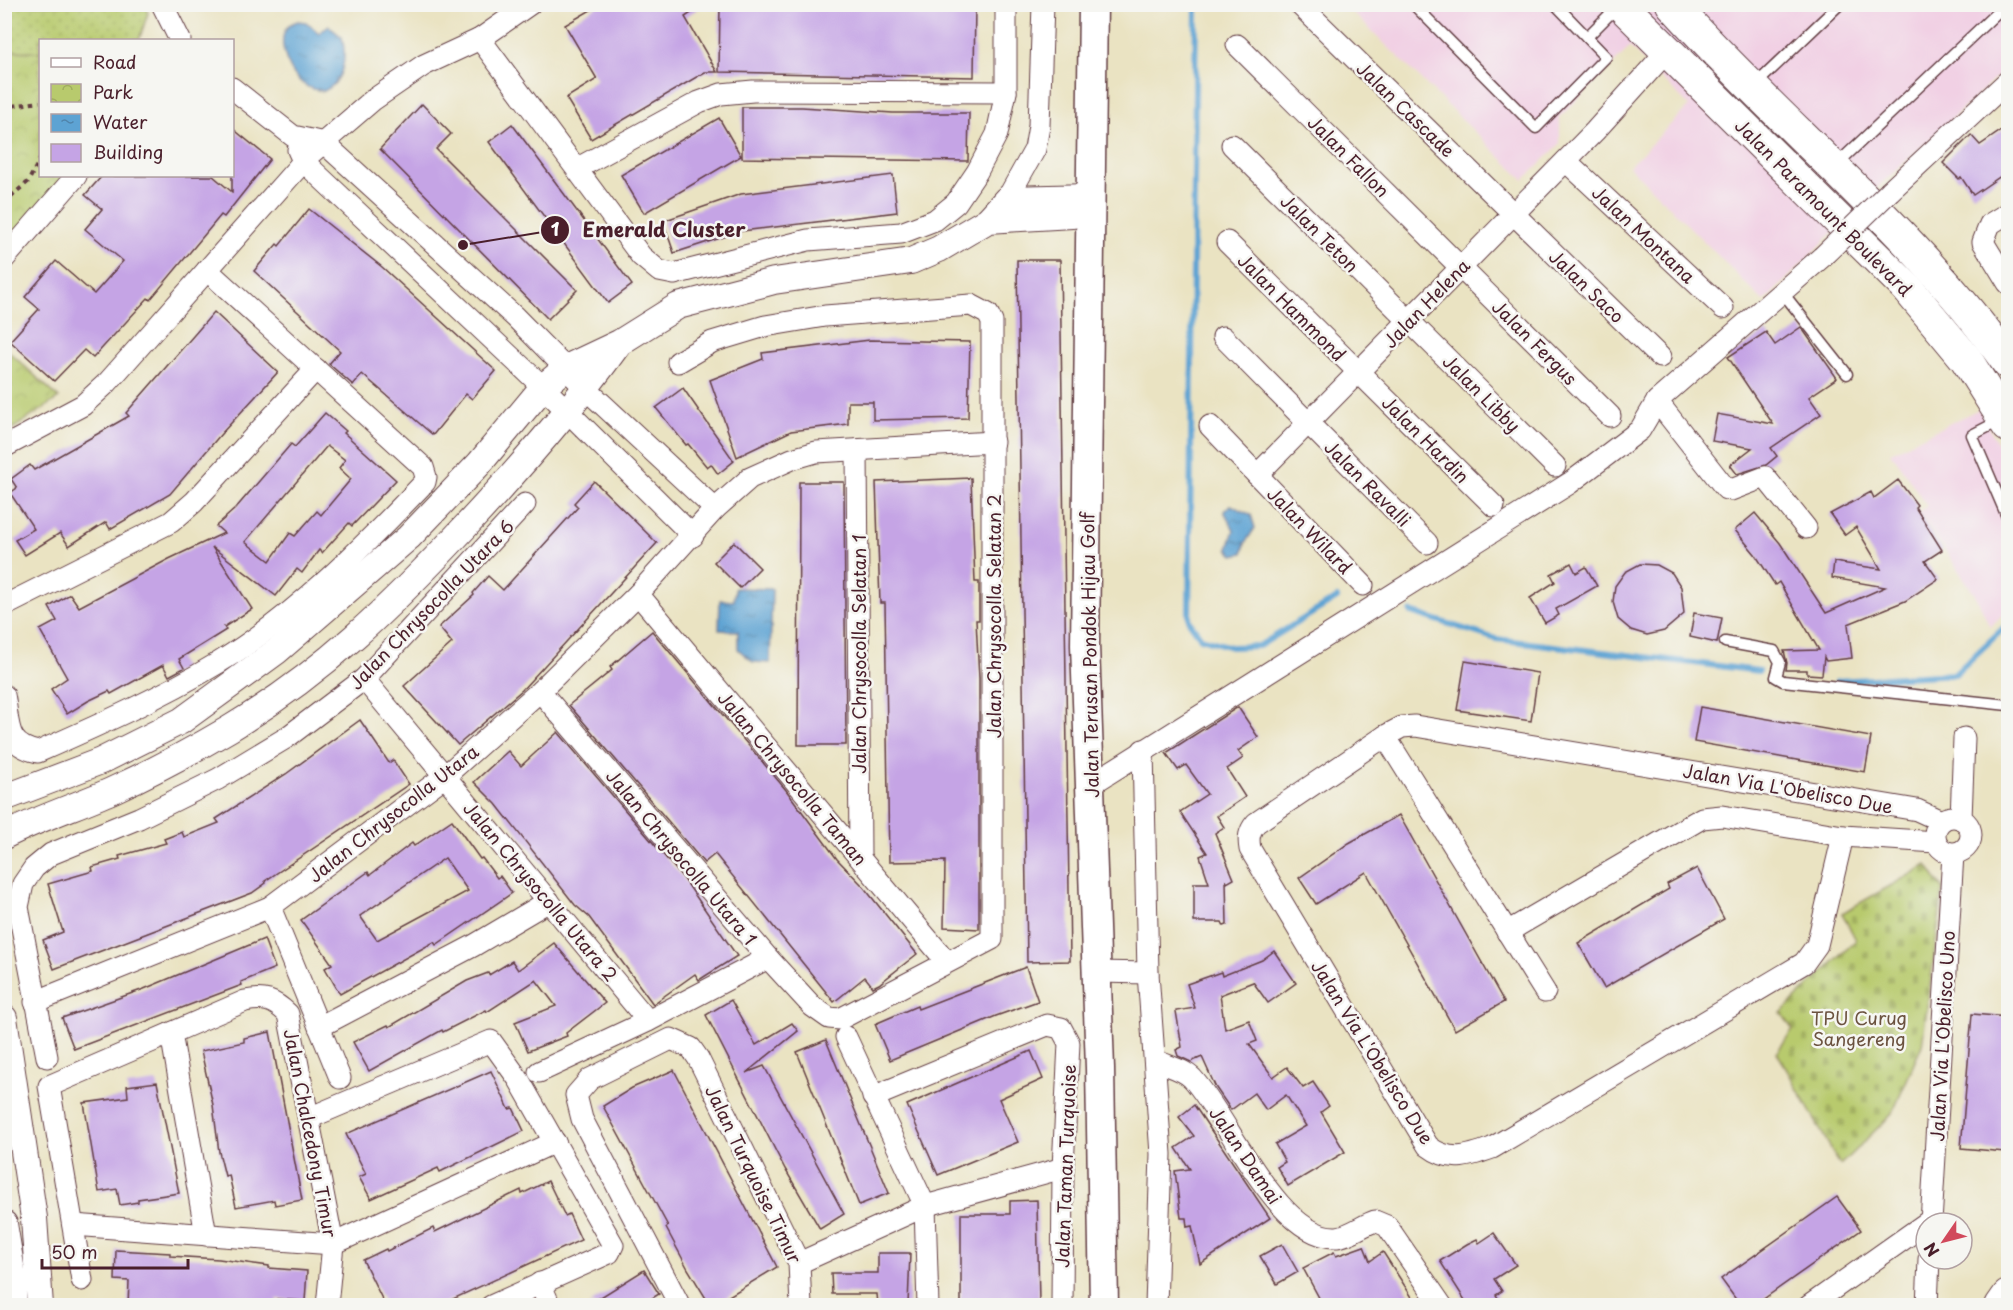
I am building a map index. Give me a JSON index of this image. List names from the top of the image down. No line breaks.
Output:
{"streets":{"main road":["Jalan Paramount Boulevard","Jalan Terusan Pondok Hijau Golf"],"street":["Jalan Cascade","Jalan Fallon","Jalan Teton","Jalan Montana","Jalan Saco","Jalan Helena","Jalan Hammond","Jalan Fergus","Jalan Libby","Jalan Hardin","Jalan Ravalli","Jalan Wilard","Jalan Chrysocolla Utara 6","Jalan Chrysocolla Selatan 2","Jalan Chrysocolla Selatan 1","Jalan Chrysocolla Taman","Jalan Via L'Obelisco Due","Jalan Chrysocolla Utara","Jalan Chrysocolla Utara 1","Jalan Chrysocolla Utara 2","Jalan Via L'Obelisco Uno","Jalan Chalcedony Timur","Jalan Damai","Jalan Taman Turquoise","Jalan Turquoise Timur"]},"crossings":[["Jalan Cascade","Jalan Saco"],["Jalan Cascade","Jalan Helena"],["Jalan Fallon","Jalan Helena"],["Jalan Fallon","Jalan Fergus"],["Jalan Paramount Boulevard","Jalan Helena"],["Jalan Teton","Jalan Helena"],["Jalan Teton","Jalan Libby"],["Jalan Montana","Jalan Helena"],["Jalan Saco","Jalan Helena"],["Jalan Helena","Jalan Hammond"],["Jalan Helena","Jalan Fergus"],["Jalan Helena","Jalan Libby"],["Jalan Helena","Jalan Hardin"],["Jalan Helena","Jalan Ravalli"],["Jalan Helena","Jalan Wilard"],["Jalan Hammond","Jalan Hardin"],["Jalan Chrysocolla Utara 6","Jalan Chrysocolla Utara"],["Jalan Chrysocolla Utara 6","Jalan Chrysocolla Utara 2"],["Jalan Chrysocolla Selatan 2","Jalan Chrysocolla Taman"],["Jalan Chrysocolla Selatan 2","Jalan Chrysocolla Utara"],["Jalan Chrysocolla Selatan 2","Jalan Chrysocolla Utara 1"],["Jalan Chrysocolla Selatan 1","Jalan Chrysocolla Taman"],["Jalan Chrysocolla Selatan 1","Jalan Chrysocolla Utara"],["Jalan Chrysocolla Taman","Jalan Chrysocolla Utara"],["Jalan Chrysocolla Taman","Jalan Chrysocolla Utara 1"],["Jalan Via L'Obelisco Due","Jalan Via L'Obelisco Uno"],["Jalan Chrysocolla Utara","Jalan Chrysocolla Utara 1"],["Jalan Chrysocolla Utara","Jalan Chrysocolla Utara 2"]],"parks":["TPU Curug Sangereng"],"places":["Emerald Cluster"],"legend":["Road","Park","Water","Building"],"scale_bar":"50 m","north":"bottom left"}
